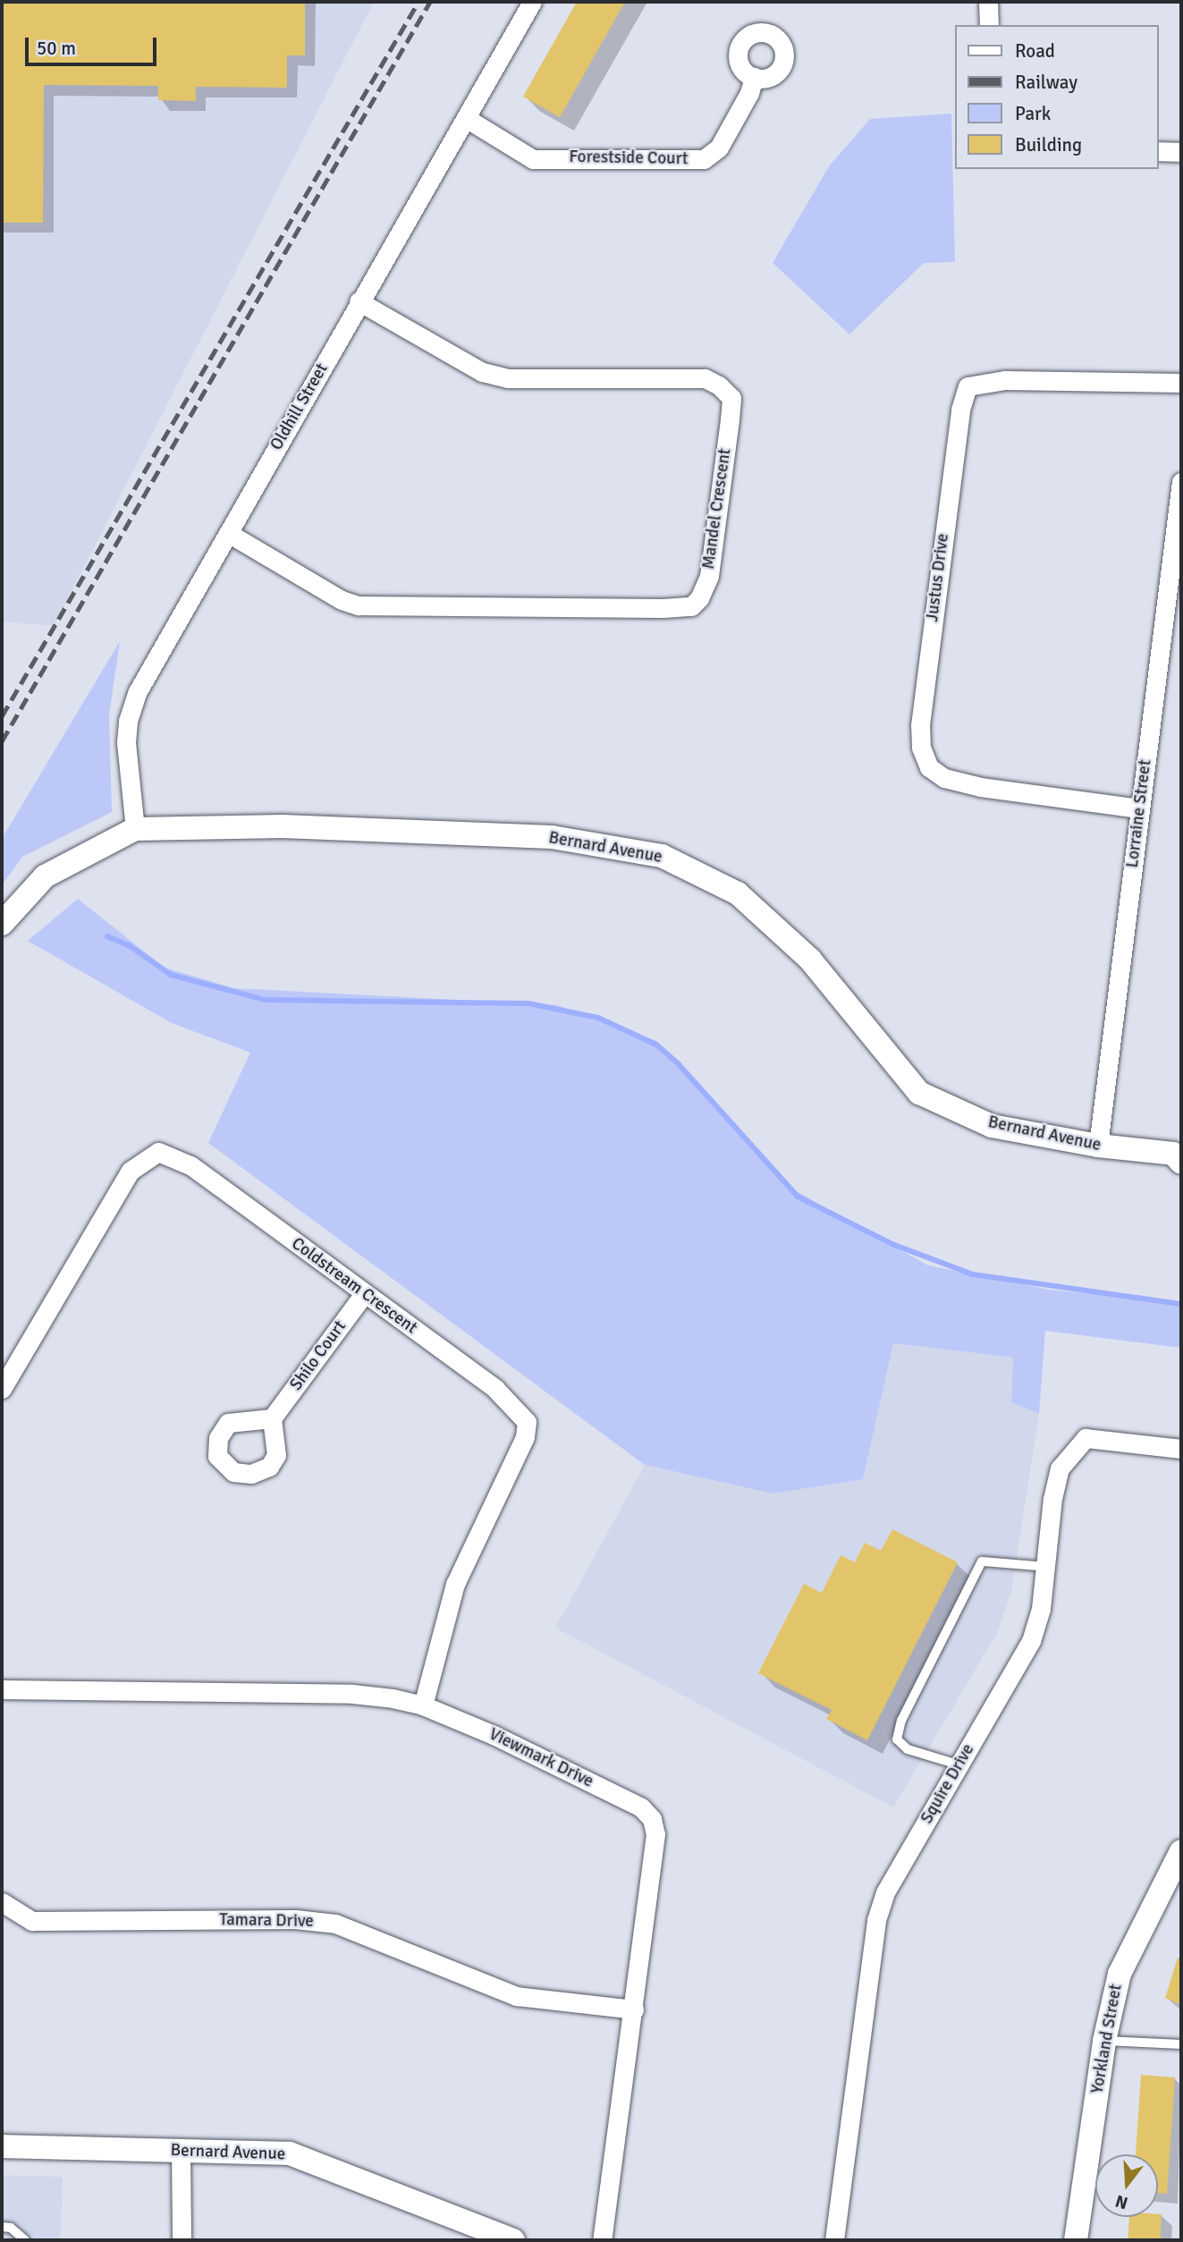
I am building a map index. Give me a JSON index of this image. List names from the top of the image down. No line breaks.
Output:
{"streets":{"street":["Forestside Court","Oldhill Street","Mandel Crescent","Justus Drive","Lorraine Street","Bernard Avenue","Coldstream Crescent","Shilo Court","Viewmark Drive","Squire Drive","Tamara Drive","Yorkland Street"]},"crossings":[["Forestside Court","Oldhill Street"],["Oldhill Street","Mandel Crescent"],["Oldhill Street","Bernard Avenue"],["Justus Drive","Lorraine Street"],["Lorraine Street","Bernard Avenue"],["Coldstream Crescent","Shilo Court"],["Coldstream Crescent","Viewmark Drive"],["Viewmark Drive","Tamara Drive"]],"legend":["Road","Railway","Park","Building"],"scale_bar":"50 m","north":"bottom"}
